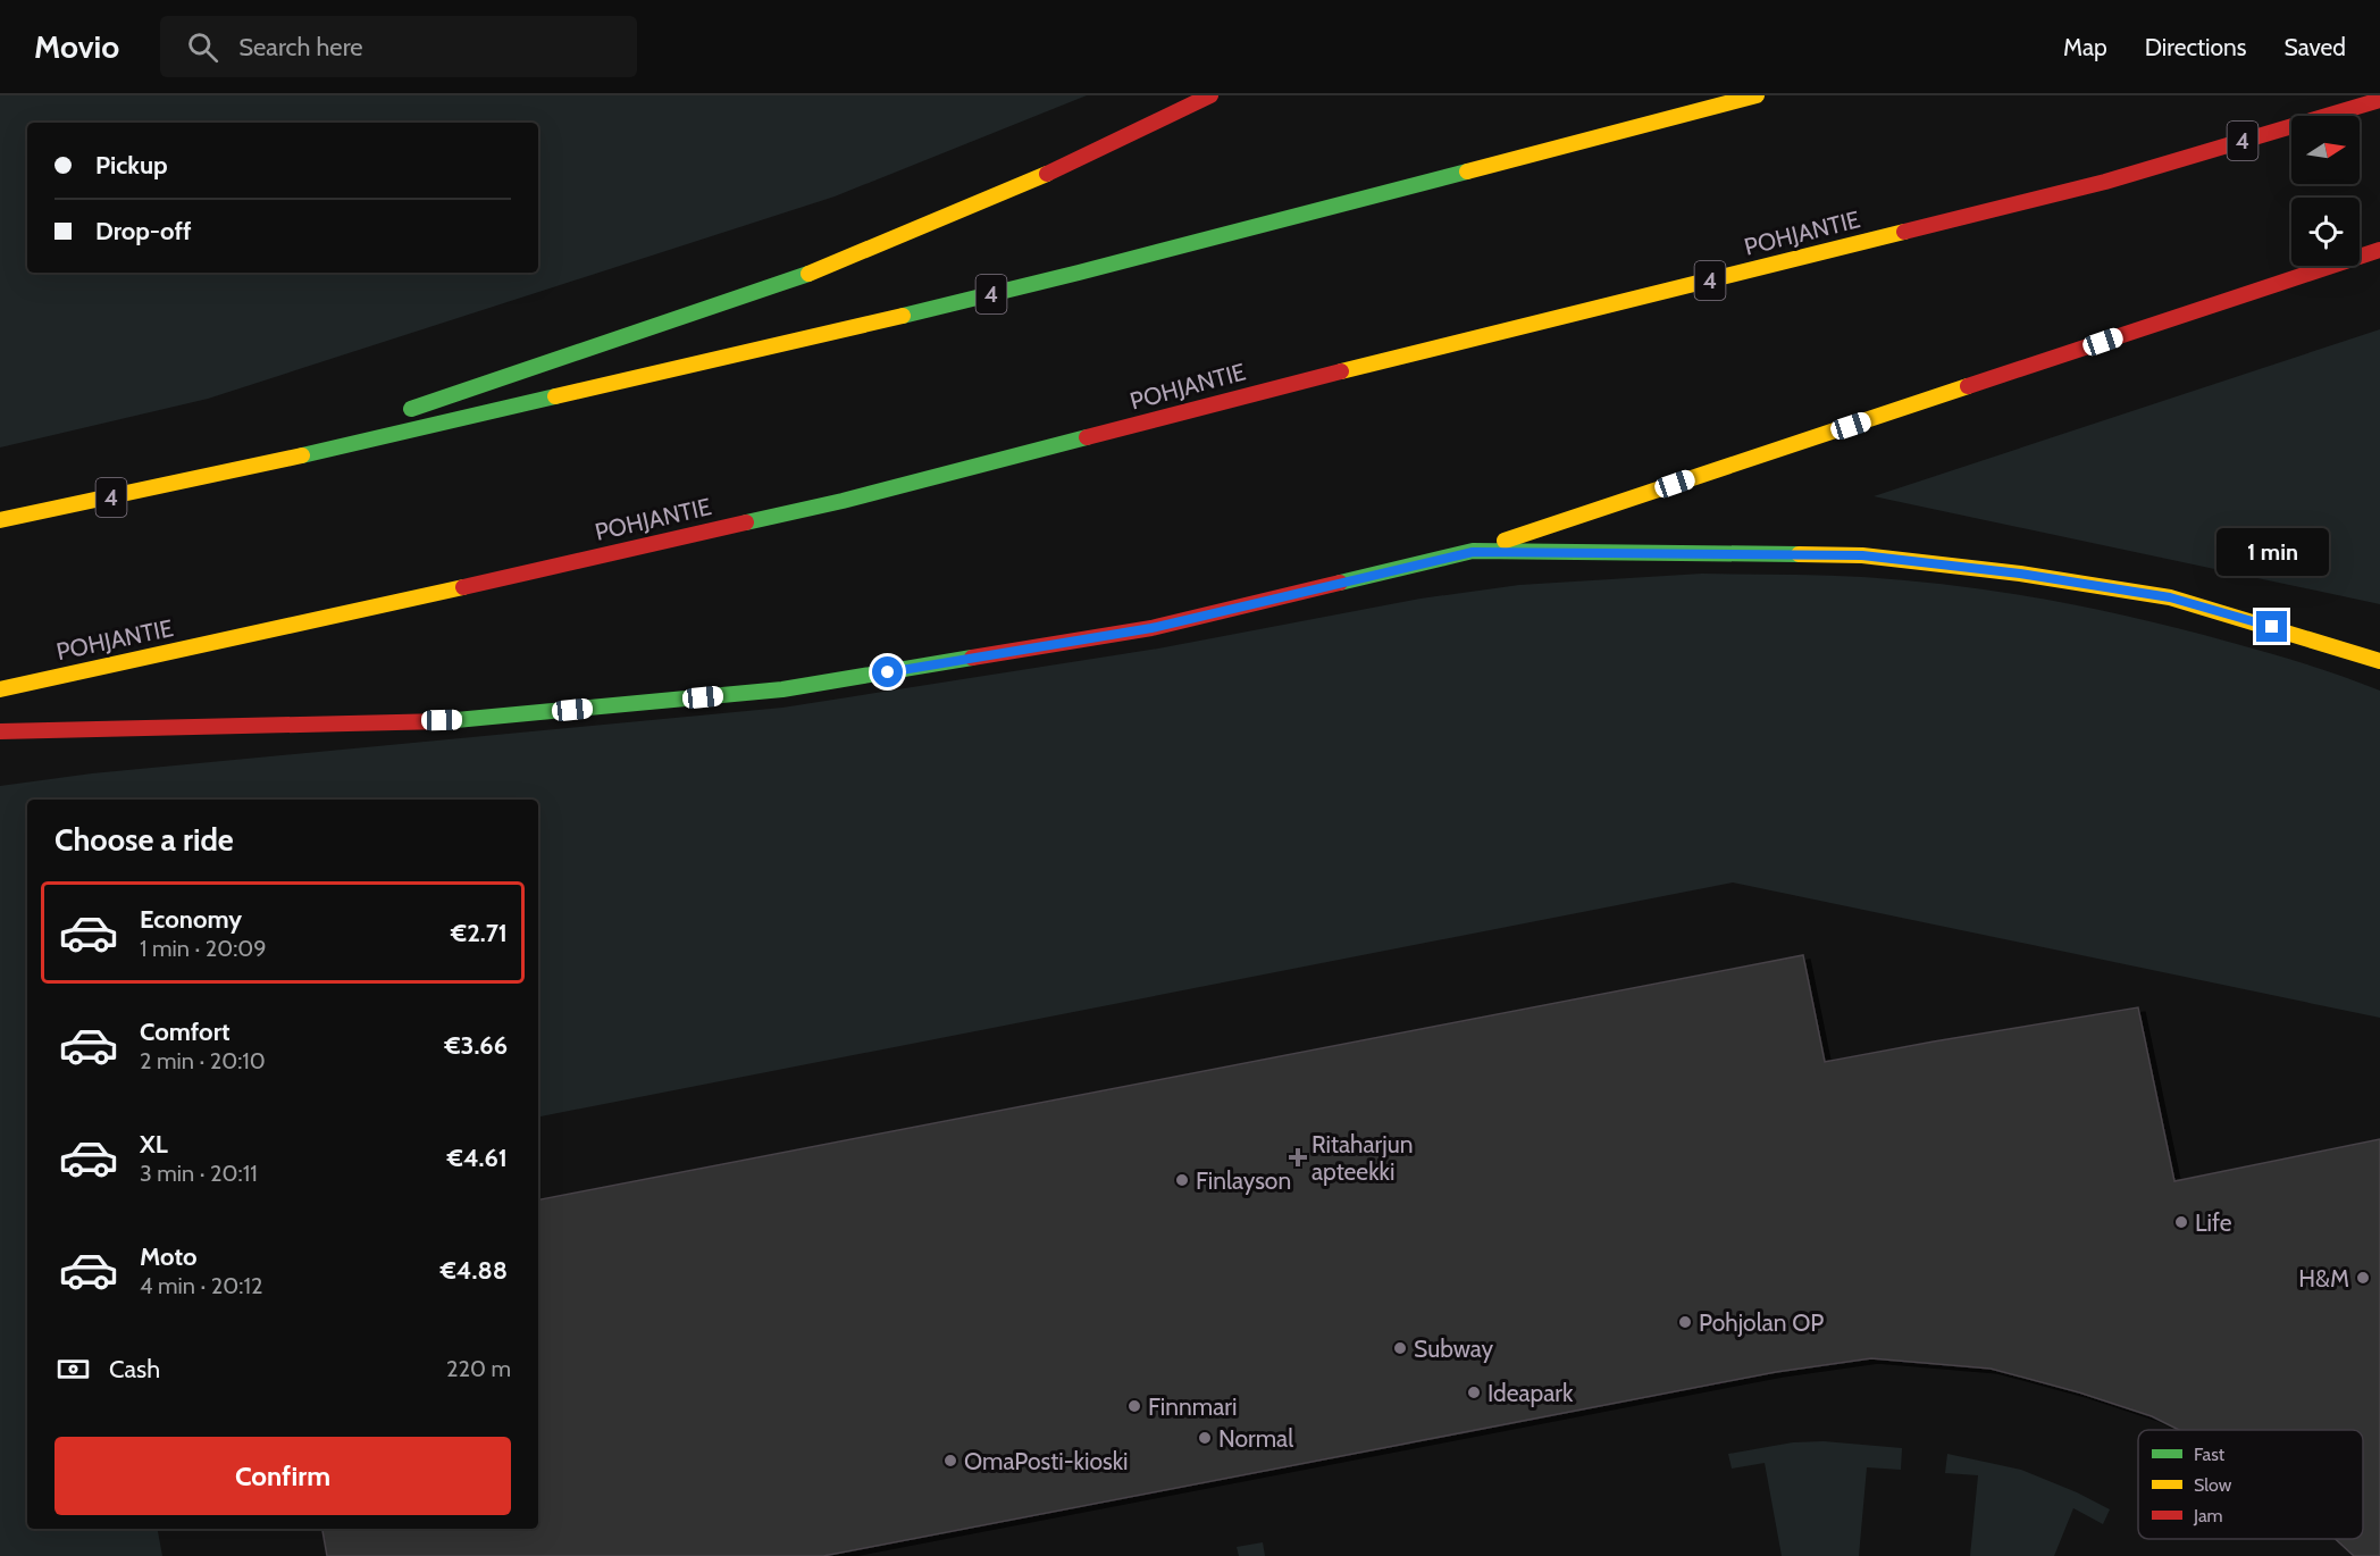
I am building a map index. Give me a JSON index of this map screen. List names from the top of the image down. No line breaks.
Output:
{"streets":{"highway":["4","POHJANTIE"]},"places":{"health":["Ritaharjun apteekki"],"other":["Finlayson","Life","H&M","Pohjolan OP","Subway","Ideapark","Finnmari","Normal","OmaPosti-kioski"]},"legend":["Fast","Slow","Jam"],"north":"right","page":{"header":"Movio","search":"Search here","nav":["Map","Directions","Saved"],"banner":["Pickup","Drop-off"],"bubble":"1 min","heading":"Choose a ride","list":[{"name":"Economy","note":"1 min · 20:09","value":"€2.71"},{"name":"Comfort","note":"2 min · 20:10","value":"€3.66"},{"name":"XL","note":"3 min · 20:11","value":"€4.61"},{"name":"Moto","note":"4 min · 20:12","value":"€4.88"}],"pay":["Cash","220 m"],"buttons":"Confirm"}}
